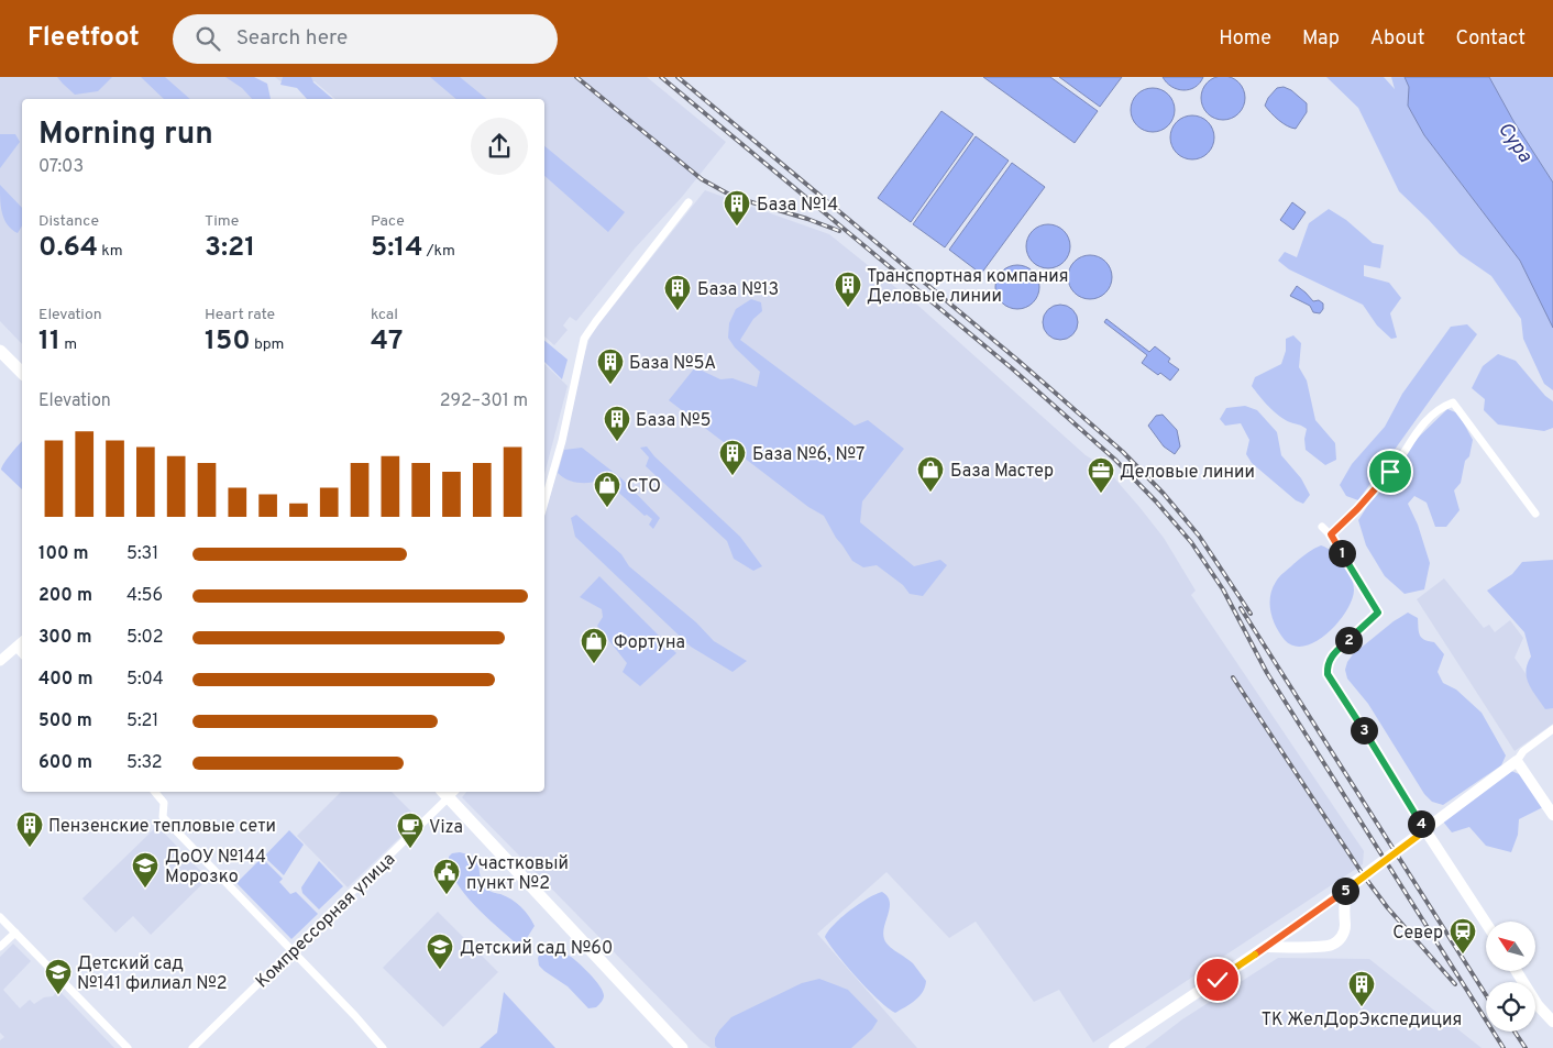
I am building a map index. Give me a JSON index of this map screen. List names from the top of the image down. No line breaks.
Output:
{"streets":{"street":["Компрессорная улица"]},"water":["Сура"],"places":{"building":["База №14","Транспортная компания Деловые линии","База №13","База №5А","База №5","База №6, №7","Пензенские тепловые сети","ТК ЖелДорЭкспедиция"],"shop":["База Мастер","СТО","Фортуна"],"office":["Деловые линии"],"cafe":["Viza"],"school or university":["ДоОУ №144 Морозко","Детский сад №60","Детский сад №141 филиал №2"],"public building":["Участковый пункт №2"],"station":["Север"]},"north":"top left","page":{"header":"Fleetfoot","search":"Search here","nav":["Home","Map","About","Contact"],"heading":["Morning run","07:03"],"stats":[["Distance","0.64 km"],["Time","3:21"],["Pace","5:14 /km"],["Elevation","11 m"],["Heart rate","150 bpm"],["kcal","47"]],"chart":["Elevation","292–301 m"],"list":[{"name":"100 m","note":"5:31"},{"name":"200 m","note":"4:56"},{"name":"300 m","note":"5:02"},{"name":"400 m","note":"5:04"},{"name":"500 m","note":"5:21"},{"name":"600 m","note":"5:32"}],"pins":["1","2","3","4","5"]}}
